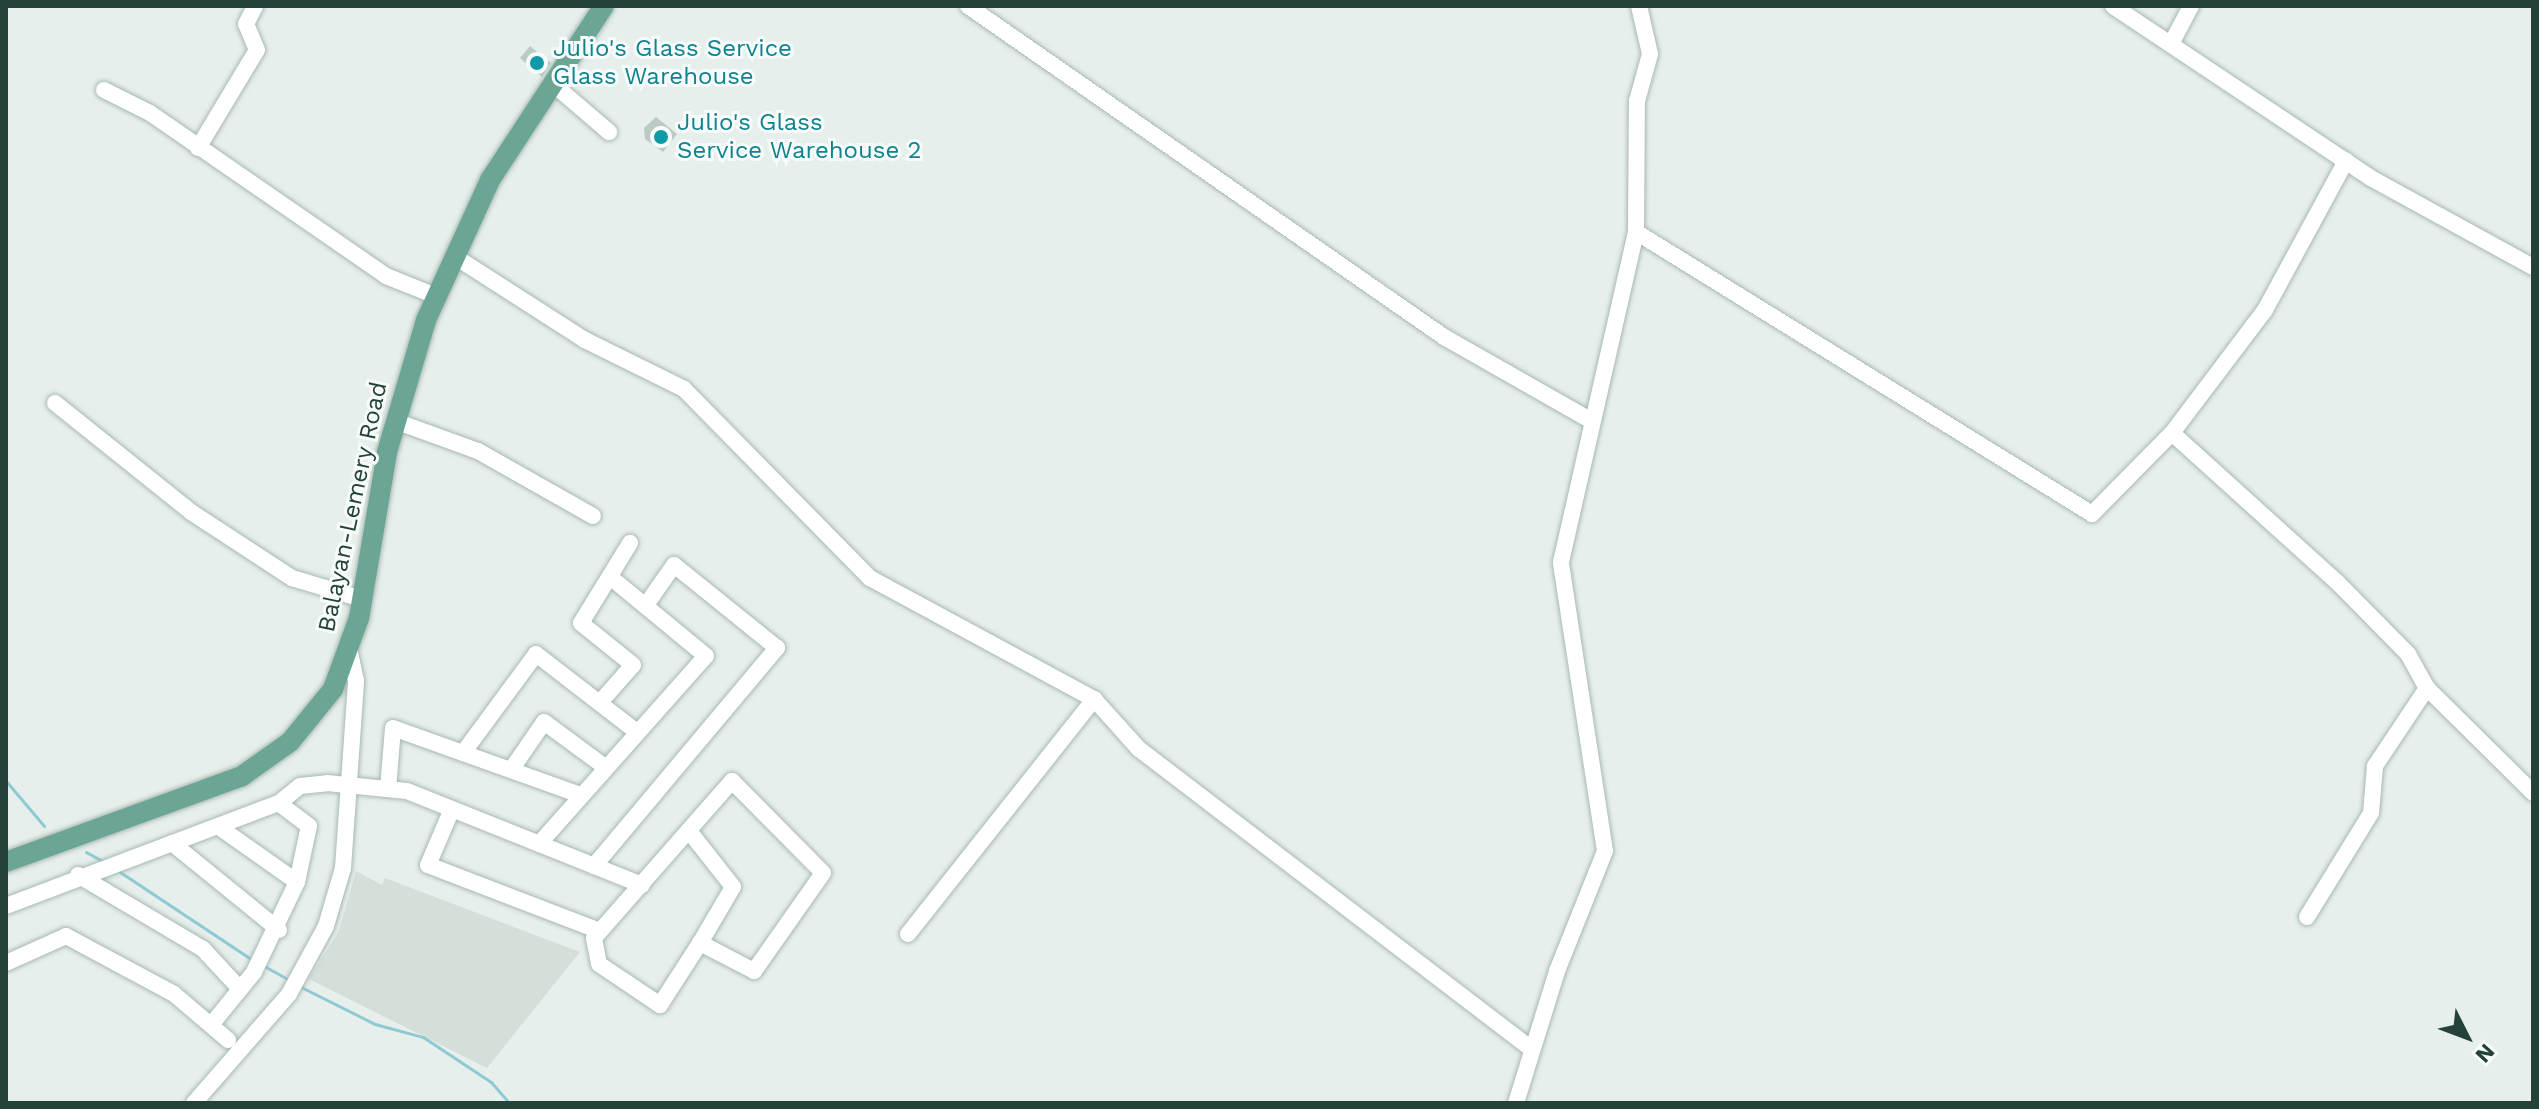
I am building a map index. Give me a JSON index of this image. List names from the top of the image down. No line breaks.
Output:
{"streets":{"main road":["Balayan-Lemery Road"]},"places":["Julio's Glass Service Glass Warehouse","Julio's Glass Service Warehouse 2"],"north":"bottom right"}
